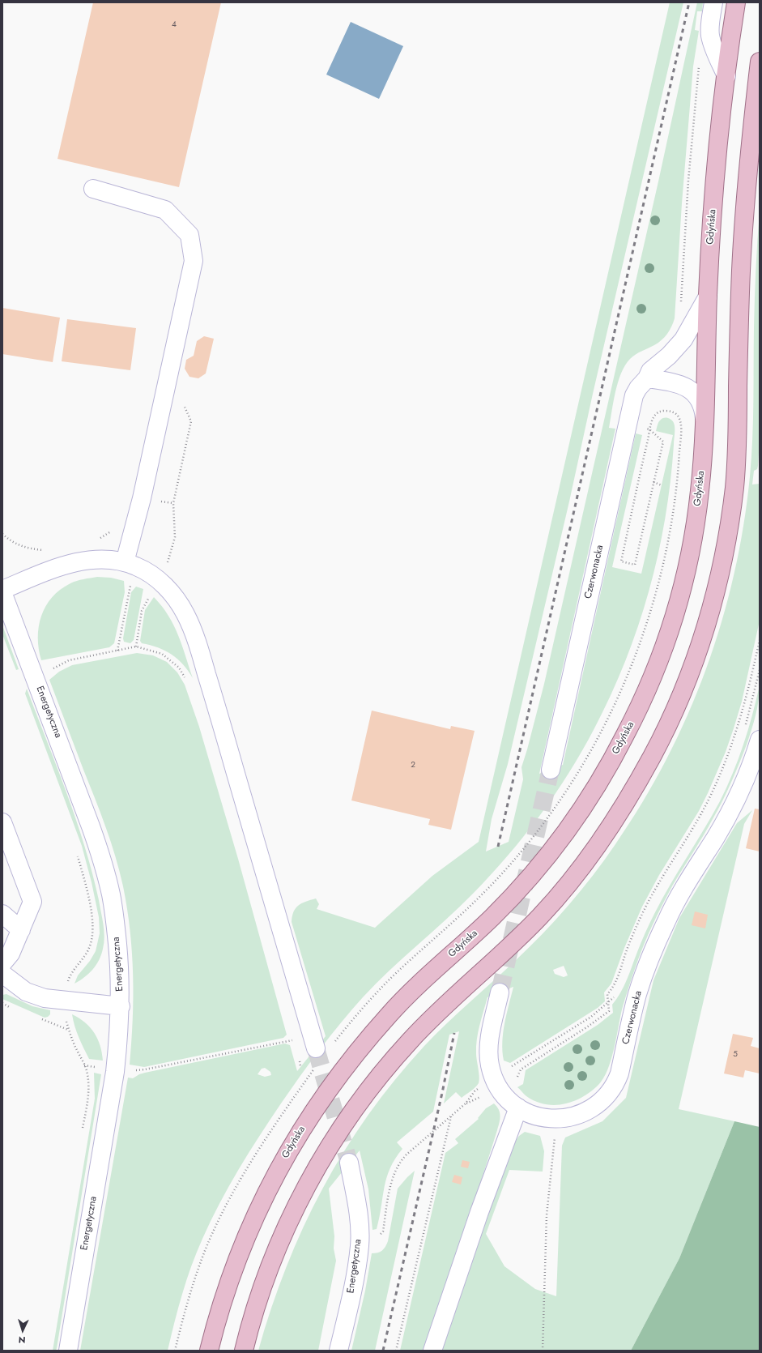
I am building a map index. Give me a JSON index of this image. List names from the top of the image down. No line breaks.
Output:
{"streets":{"main road":["Gdyńska"],"street":["Czerwonacka","Energetyczna"]},"crossings":[["Gdyńska","Czerwonacka"]],"house_numbers":["4","2","5"],"north":"bottom"}
